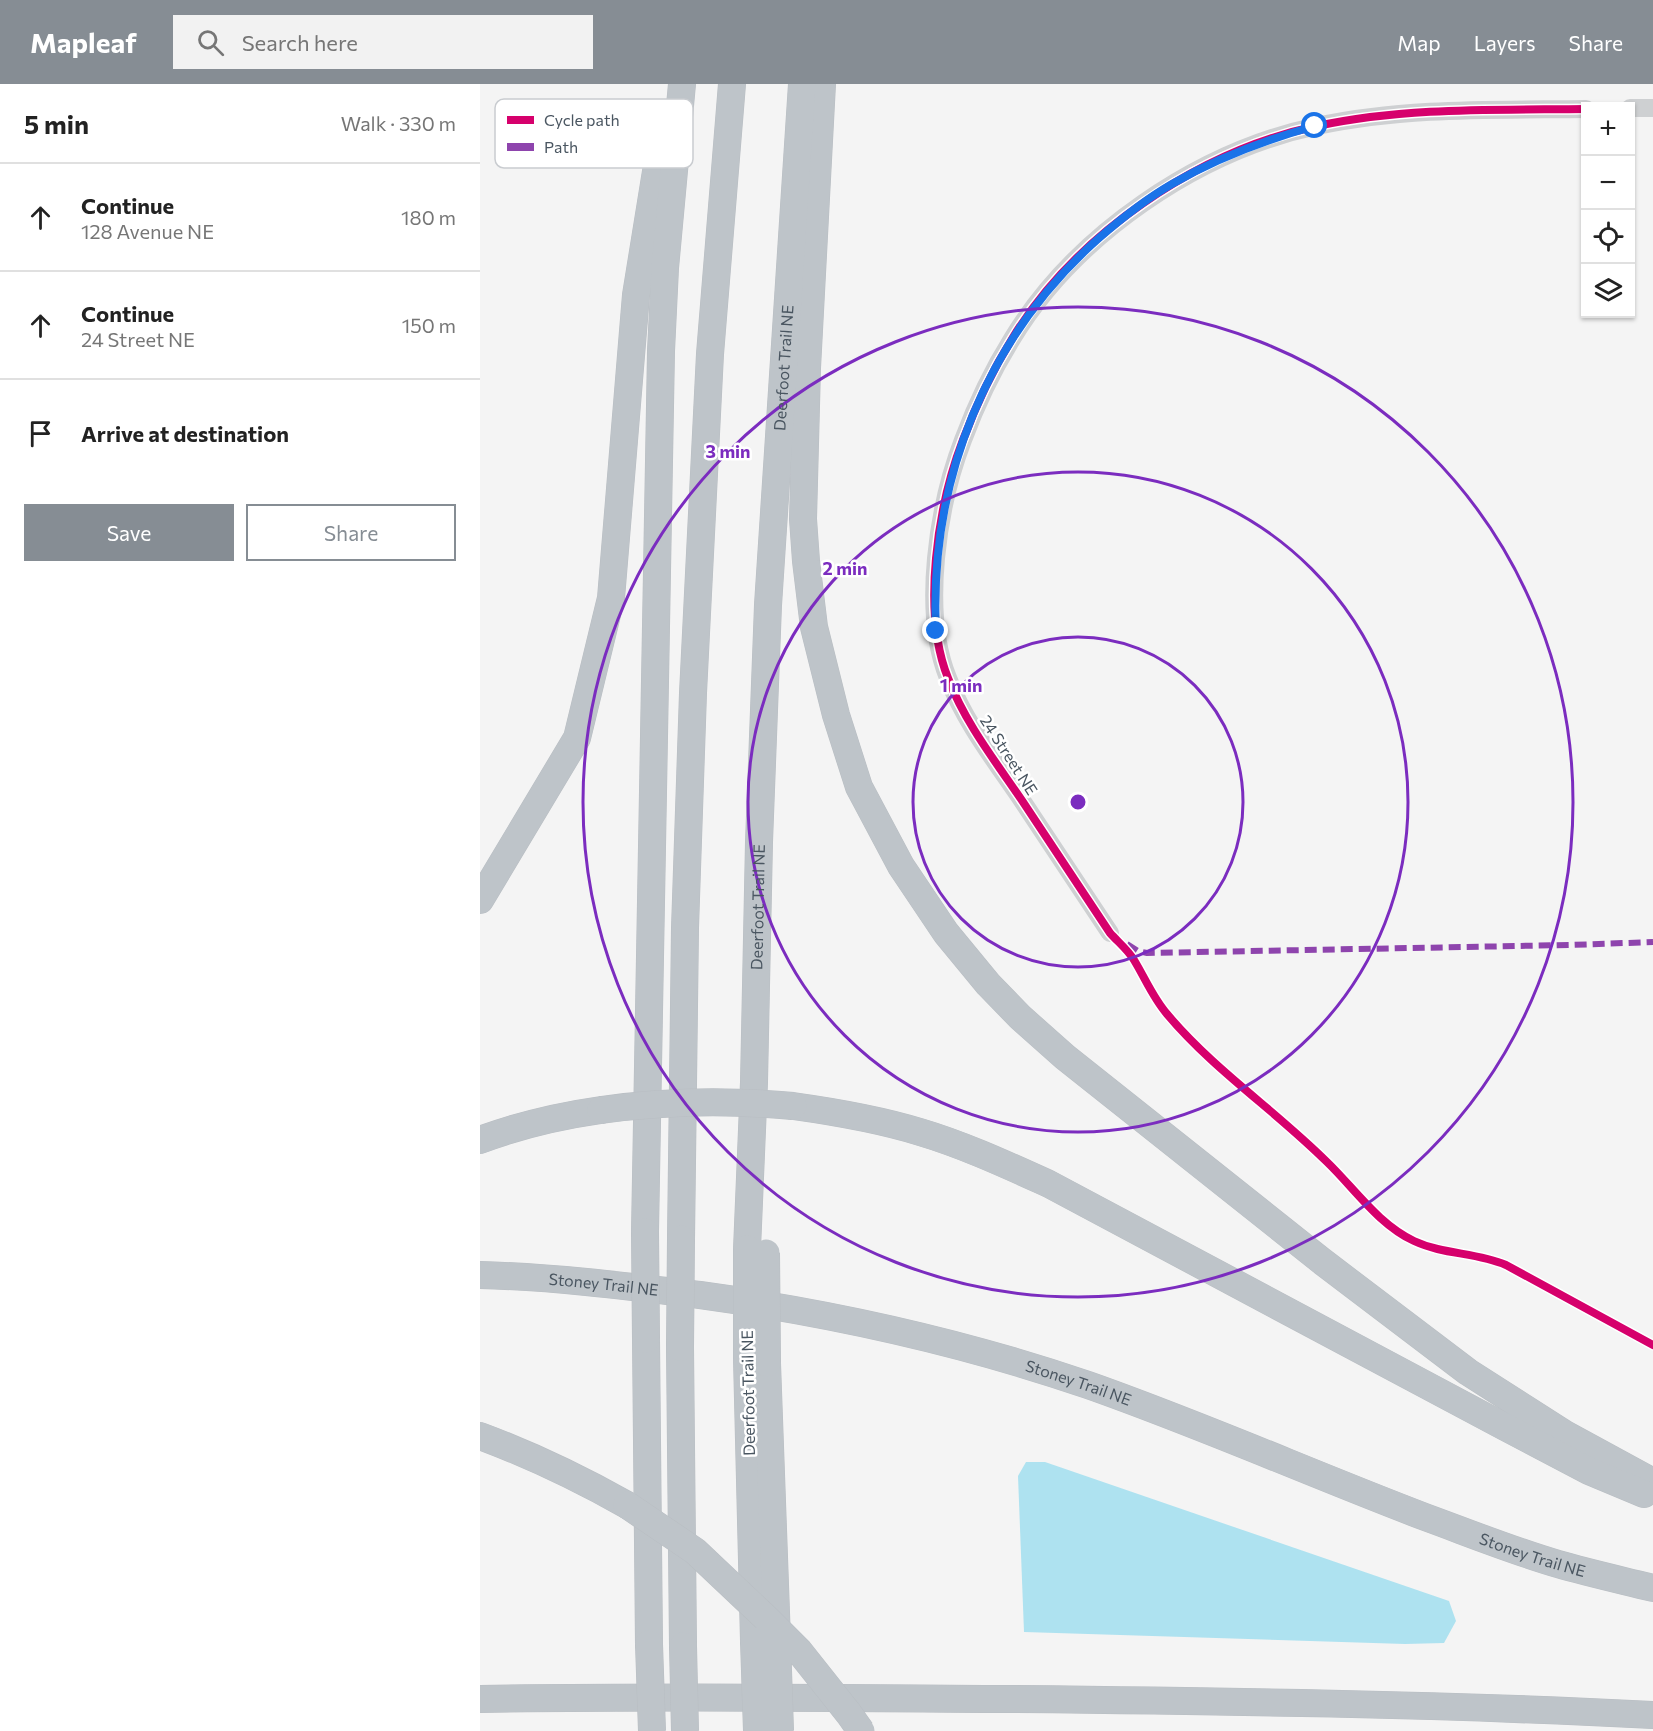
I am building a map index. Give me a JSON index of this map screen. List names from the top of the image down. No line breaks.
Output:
{"streets":{"highway":["Deerfoot Trail NE","Stoney Trail NE"],"street":["24 Street NE"]},"legend":["Cycle path","Path"],"page":{"header":"Mapleaf","search":"Search here","nav":["Map","Layers","Share"],"heading":["5 min","Walk · 330 m"],"map_buttons":["+","−"],"list":[["Continue","128 Avenue NE","180 m"],["Continue","24 Street NE","150 m"],"Arrive at destination"],"buttons":["Save","Share"]},"rings":["3 min","2 min","1 min"]}
